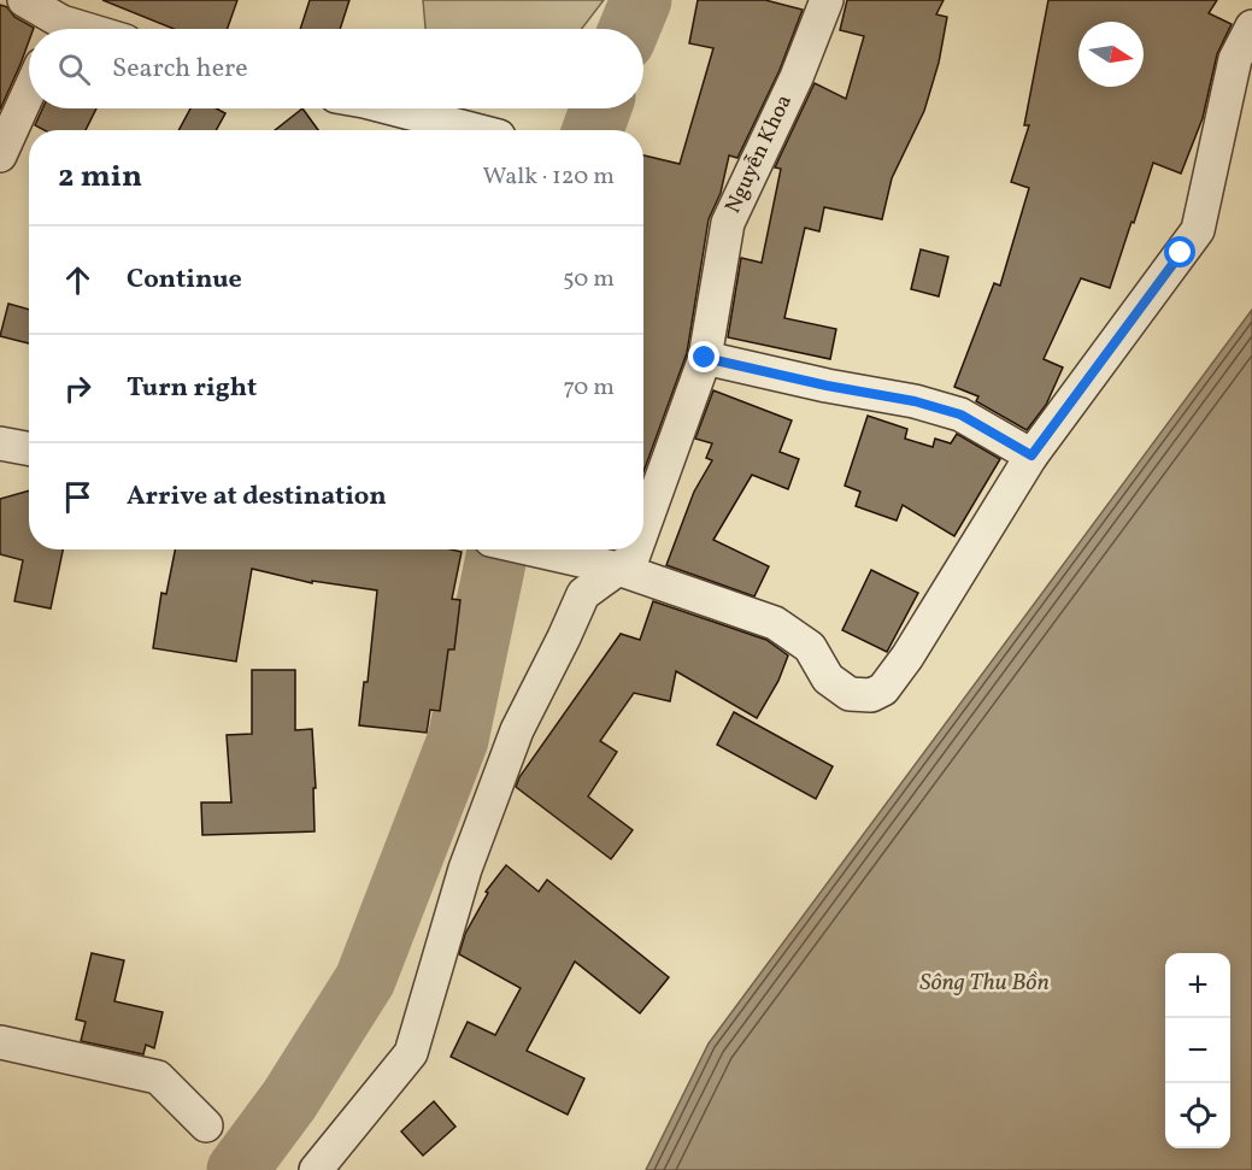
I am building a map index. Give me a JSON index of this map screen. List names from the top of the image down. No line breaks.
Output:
{"streets":{"street":["Nguyễn Khoa"]},"water":["Sông Thu Bồn"],"north":"right","page":{"search":"Search here","heading":["2 min","Walk · 120 m"],"list":[["Continue","50 m"],["Turn right","70 m"],"Arrive at destination"],"map_buttons":["+","−"]}}
